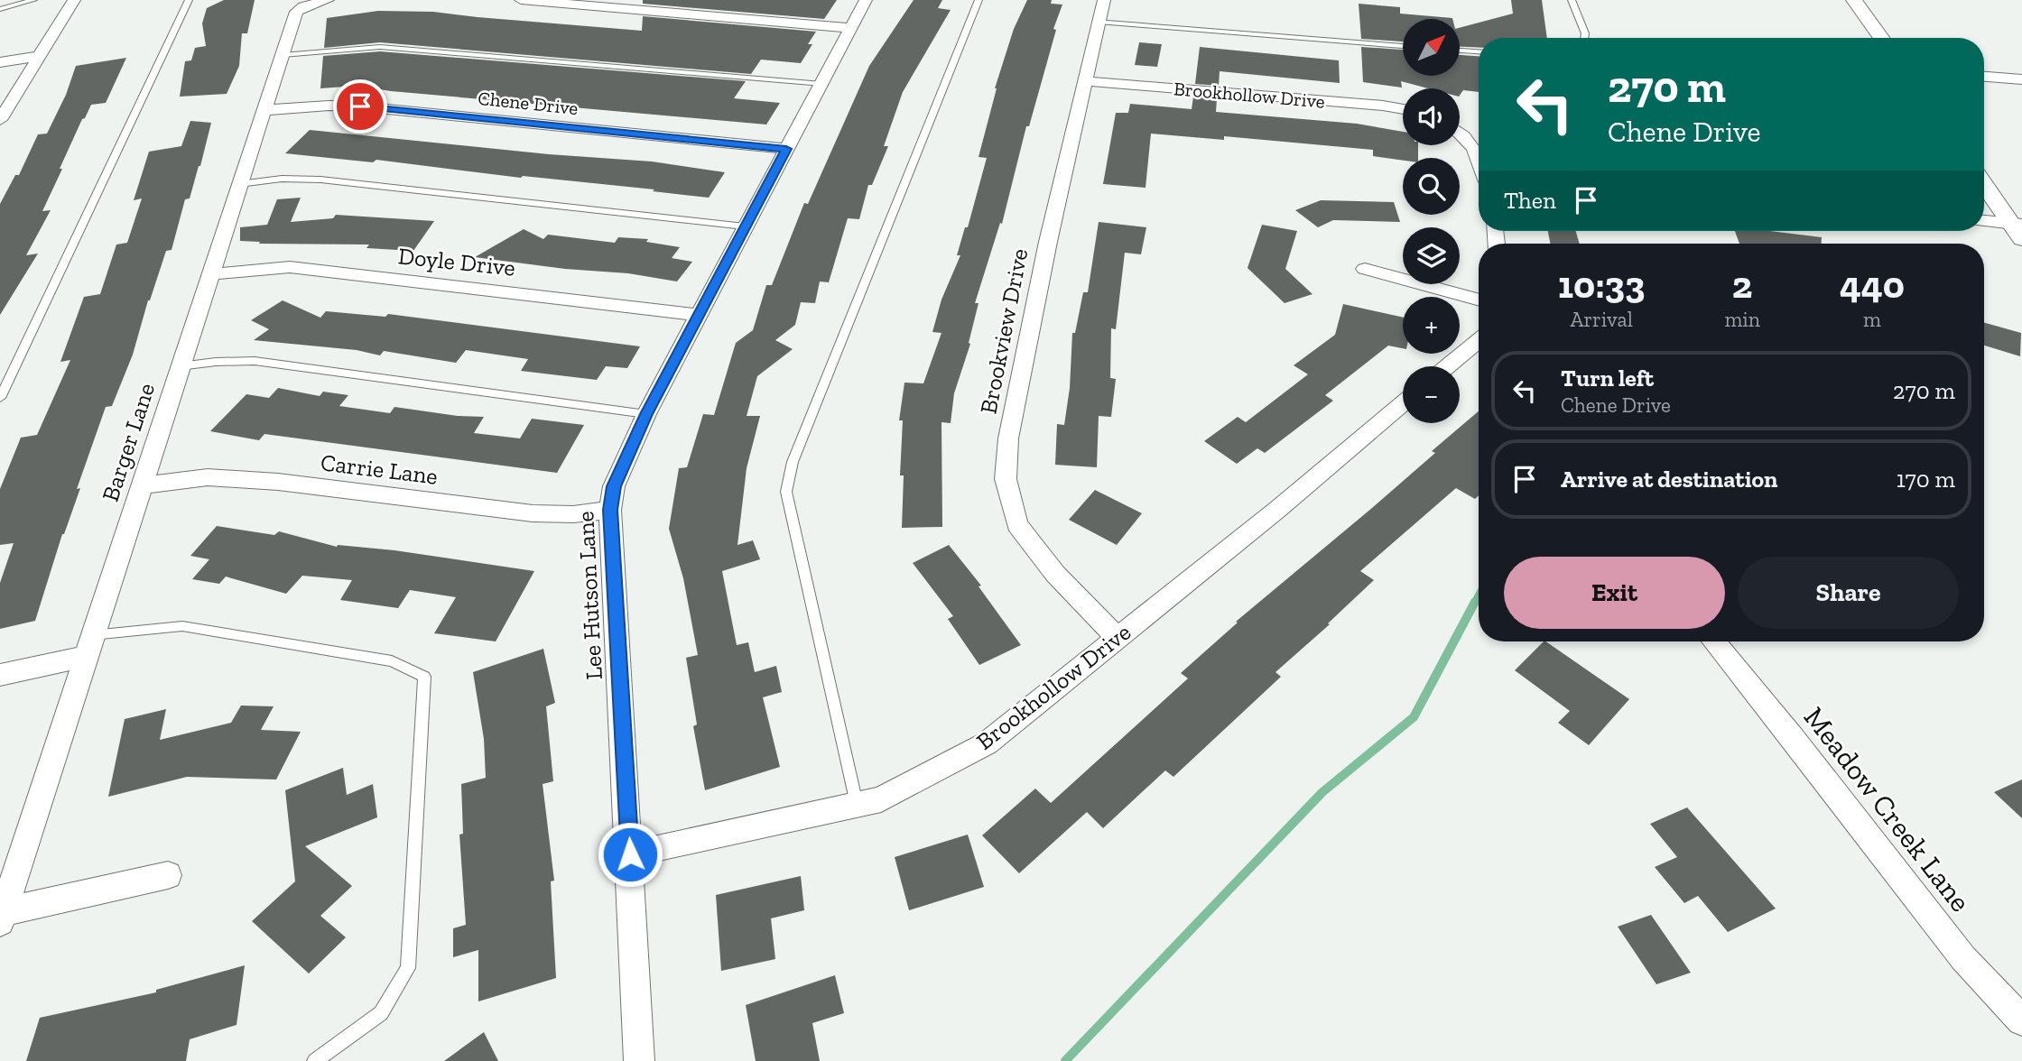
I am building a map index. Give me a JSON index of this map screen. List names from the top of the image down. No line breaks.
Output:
{"streets":{"street":["Brookhollow Drive","Chene Drive","Doyle Drive","Brookview Drive","Barger Lane","Carrie Lane","Lee Hutson Lane","Meadow Creek Lane"]},"crossings":[["Brookhollow Drive","Brookview Drive"],["Brookhollow Drive","Lee Hutson Lane"],["Chene Drive","Barger Lane"],["Chene Drive","Lee Hutson Lane"],["Doyle Drive","Barger Lane"],["Doyle Drive","Lee Hutson Lane"],["Barger Lane","Carrie Lane"],["Carrie Lane","Lee Hutson Lane"]],"north":"top right","page":{"map_buttons":["+","−"],"turn":["270 m","Chene Drive"],"then":"Then","eta":["10:33","Arrival","2","min","440","m"],"list":[{"name":"Turn left","note":"Chene Drive","value":"270 m"},{"name":"Arrive at destination","value":"170 m"}],"buttons":["Exit","Share"]}}
